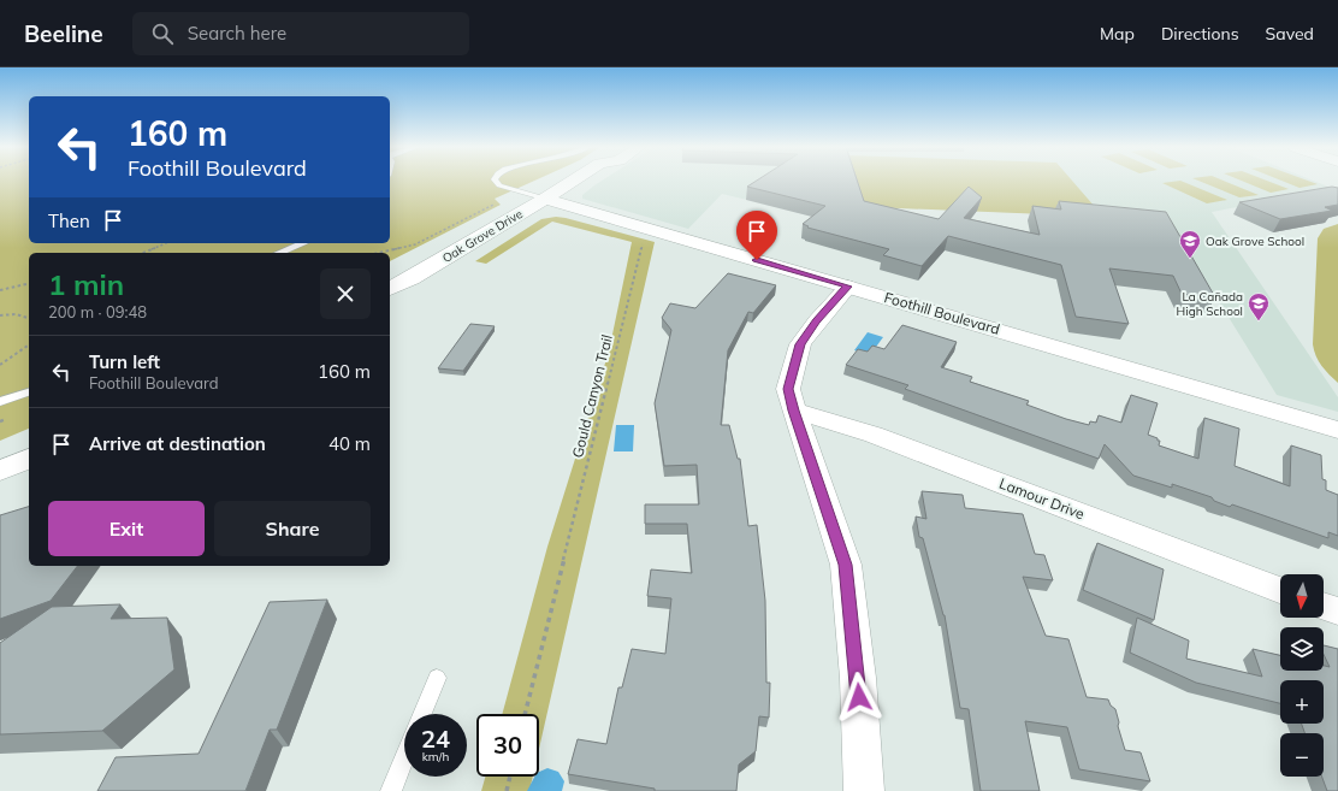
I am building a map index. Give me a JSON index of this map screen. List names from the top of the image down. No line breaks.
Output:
{"streets":{"main road":["Oak Grove Drive","Foothill Boulevard"],"street":["Lamour Drive"],"path":["Gould Canyon Trail"]},"crossings":[["Oak Grove Drive","Foothill Boulevard"]],"places":{"school or university":["Oak Grove School","La Cañada High School"]},"north":"bottom","page":{"header":"Beeline","search":"Search here","nav":["Map","Directions","Saved"],"turn":["160 m","Foothill Boulevard"],"then":"Then","heading":["1 min","200 m · 09:48"],"list":[{"name":"Turn left","note":"Foothill Boulevard","value":"160 m"},{"name":"Arrive at destination","value":"40 m"}],"buttons":["Exit","Share"],"map_buttons":["+","−"],"speed":"24 km/h","limit":"30"}}
